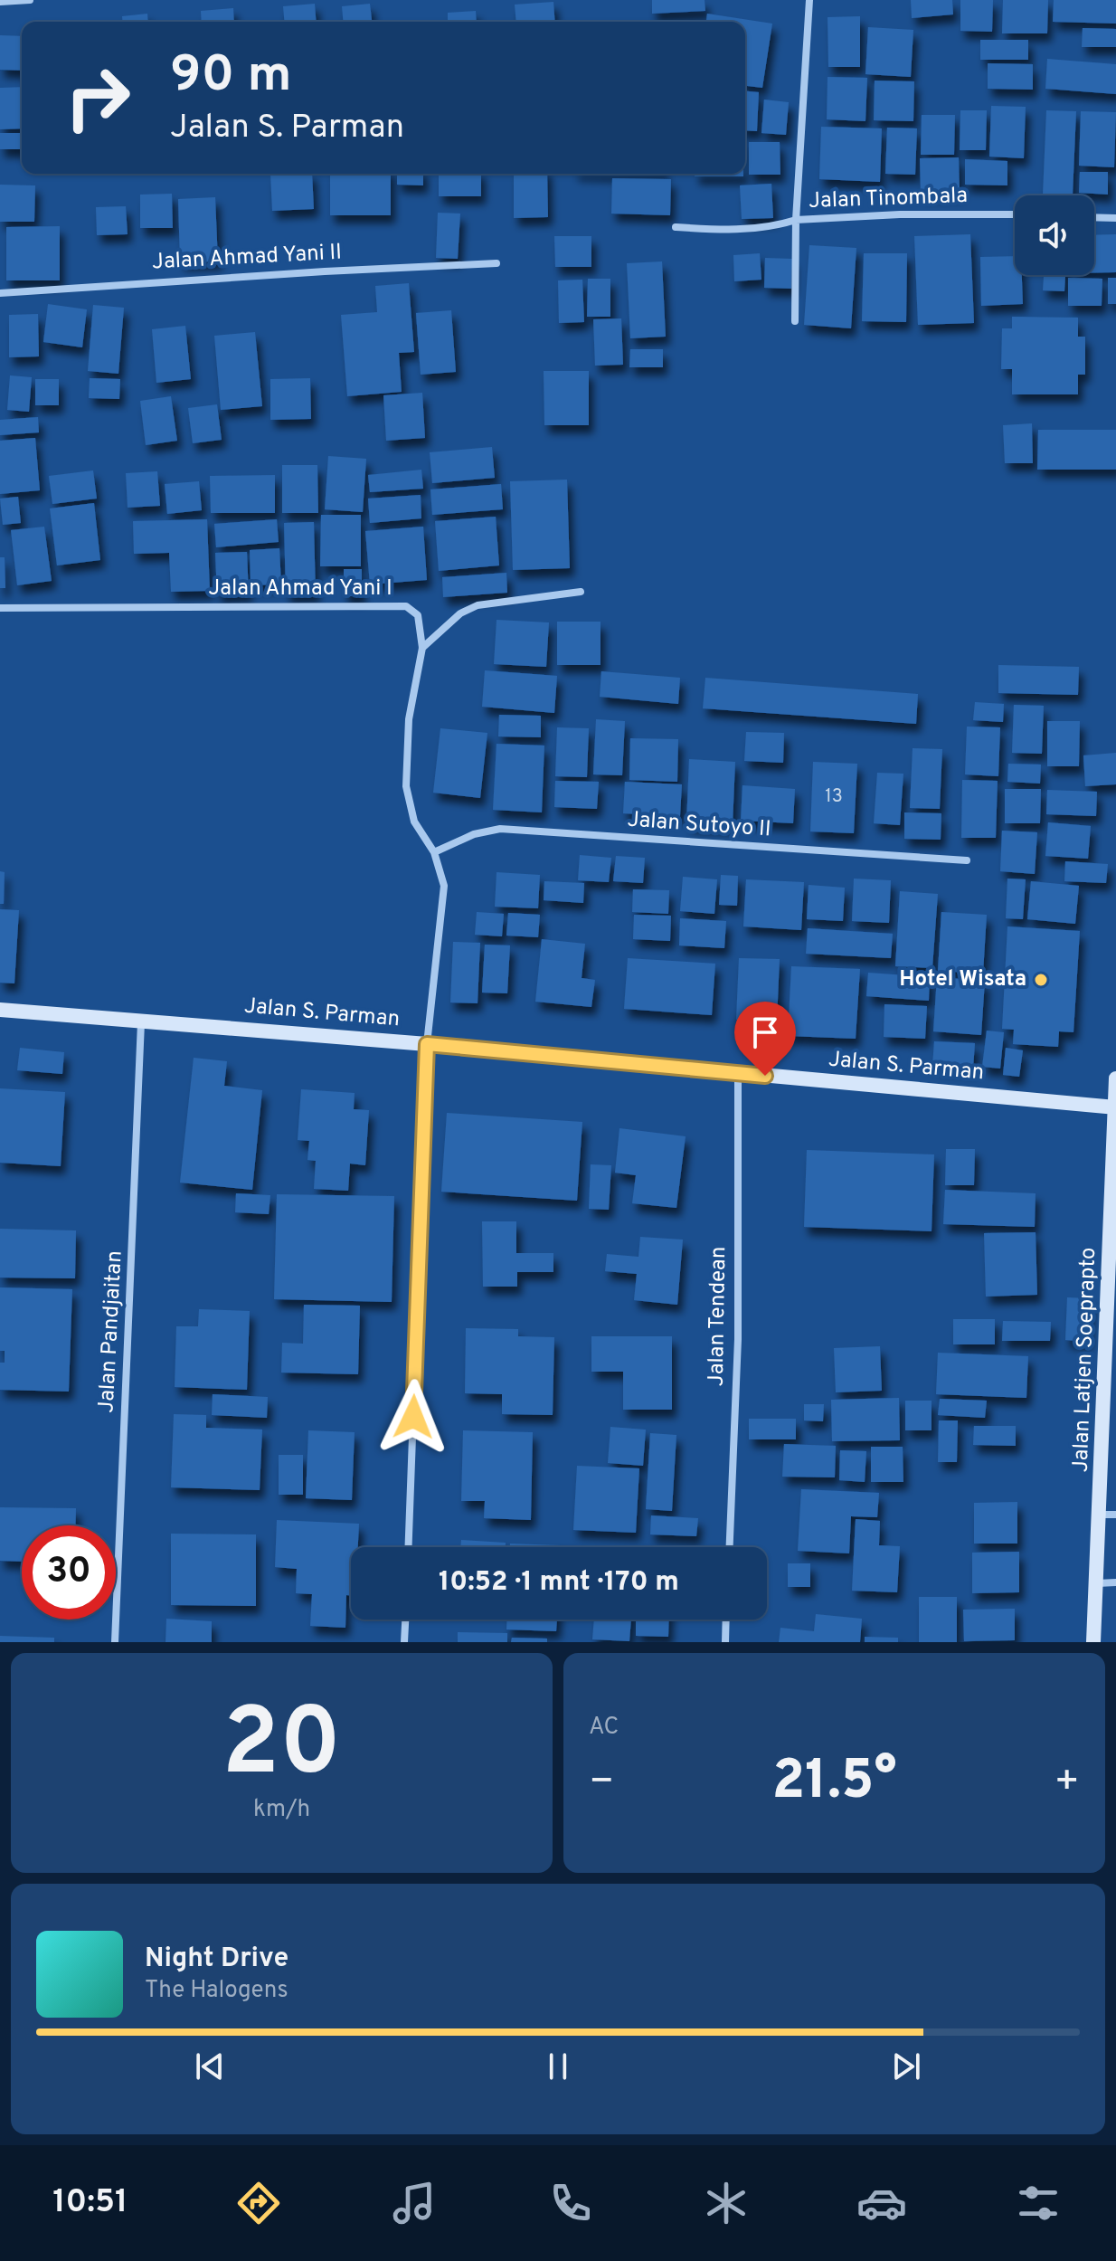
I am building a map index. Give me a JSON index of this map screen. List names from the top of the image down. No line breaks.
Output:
{"streets":{"street":["Jalan Tinombala","Jalan Ahmad Yani II","Jalan Ahmad Yani I","Jalan Sutoyo II","Jalan S. Parman","Jalan Tendean","Jalan Pandjaitan","Jalan Latjen Soeprapto"]},"crossings":[["Jalan Ahmad Yani I","Jalan Sutoyo II"],["Jalan Ahmad Yani I","Jalan S. Parman"],["Jalan S. Parman","Jalan Tendean"],["Jalan S. Parman","Jalan Pandjaitan"],["Jalan S. Parman","Jalan Latjen Soeprapto"]],"places":["Hotel Wisata"],"house_numbers":["13"],"page":{"turn":["90 m","Jalan S. Parman"],"limit":"30","trip":"10:52 · 1 mnt · 170 m","tile":[["20","km/h"],"AC"],"heat":["−","21.5°","+"],"song":["Night Drive","The Halogens"],"tabs":"10:51"}}
